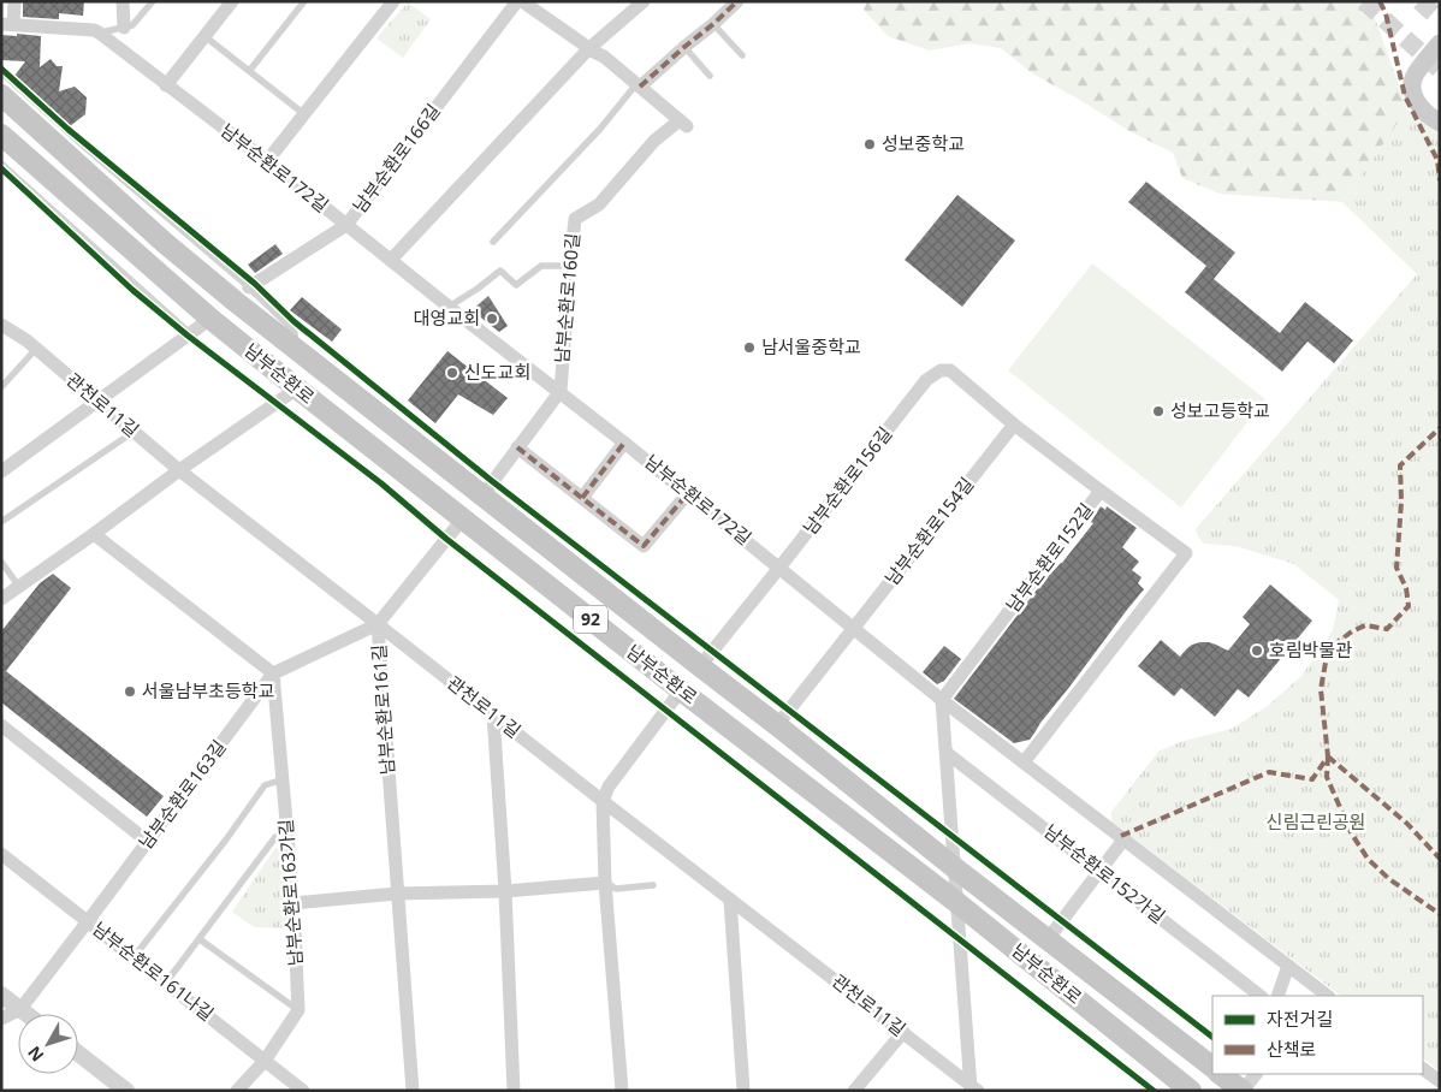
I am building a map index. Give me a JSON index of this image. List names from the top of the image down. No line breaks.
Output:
{"streets":{"main road":["남부순환로","92"],"street":["남부순환로166길","남부순환로172길","남부순환로160길","관천로11길","남부순환로156길","남부순환로154길","남부순환로152길","남부순환로161길","남부순환로163길","남부순환로152가길","남부순환로163가길","남부순환로161나길"]},"crossings":[["남부순환로166길","남부순환로172길"],["남부순환로172길","남부순환로160길"],["남부순환로172길","남부순환로"],["남부순환로172길","남부순환로156길"],["남부순환로172길","남부순환로154길"],["남부순환로172길","남부순환로152길"],["남부순환로","남부순환로156길"],["남부순환로","남부순환로154길"],["남부순환로","남부순환로161길"],["남부순환로","남부순환로152가길"],["관천로11길","남부순환로161길"],["관천로11길","남부순환로163길"],["남부순환로156길","남부순환로154길"],["남부순환로161길","남부순환로163길"],["남부순환로163길","남부순환로163가길"],["남부순환로163길","남부순환로161나길"]],"parks":["신림근린공원"],"places":["성보중학교","대영교회","남서울중학교","신도교회","성보고등학교","호림박물관","서울남부초등학교"],"legend":["자전거길","산책로"],"north":"bottom left"}
